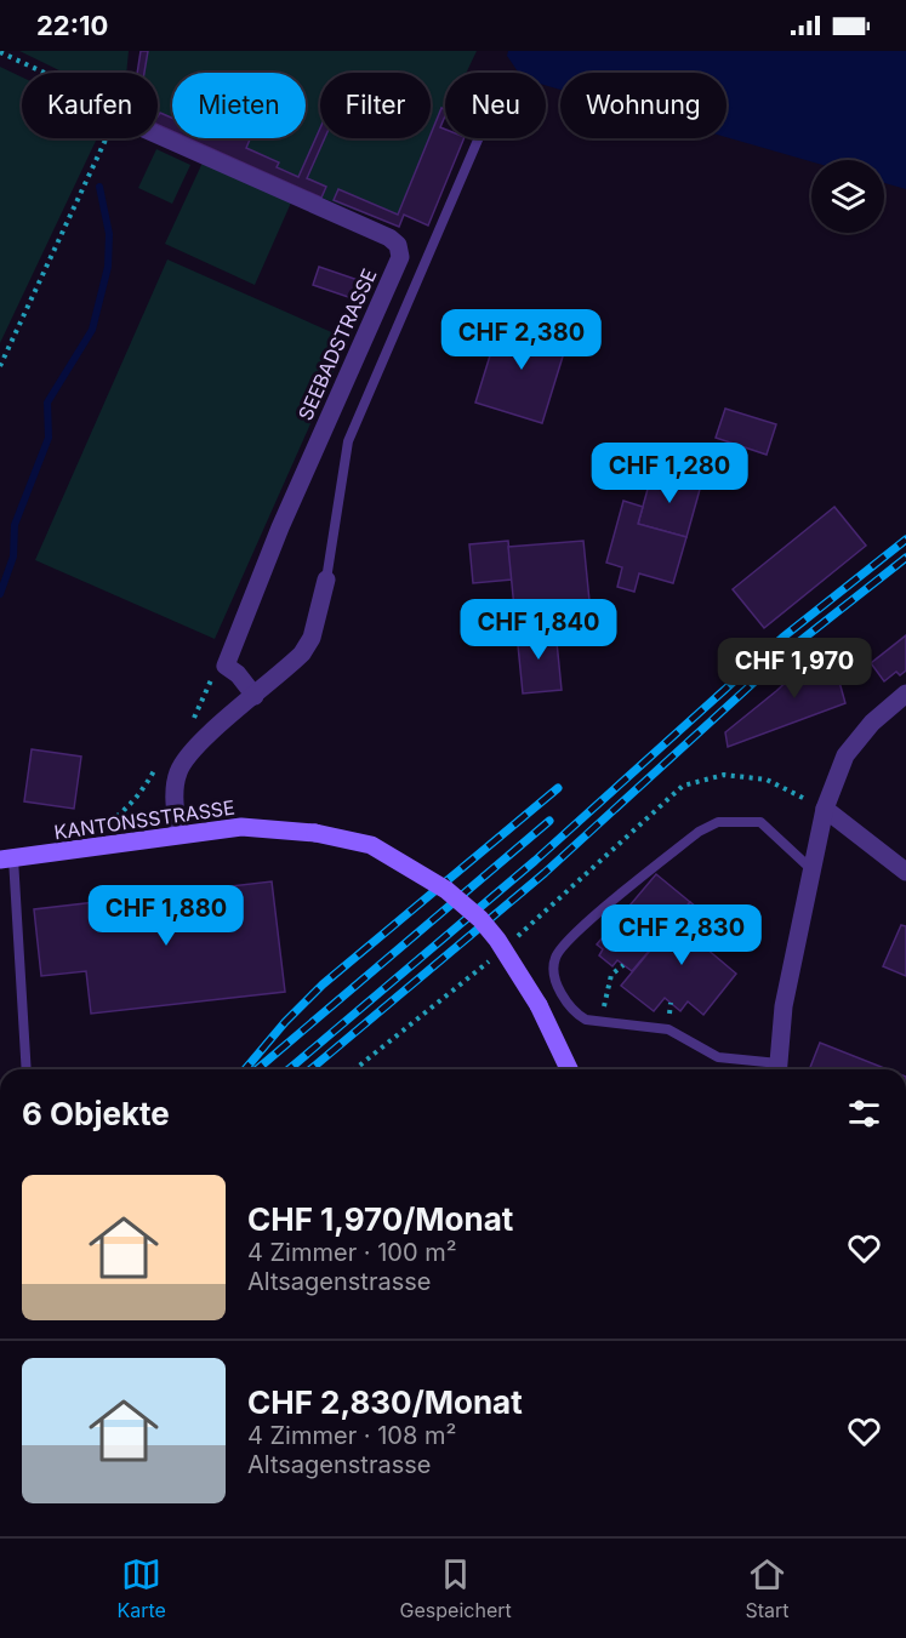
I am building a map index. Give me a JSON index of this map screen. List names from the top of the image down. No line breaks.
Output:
{"streets":{"main road":["KANTONSSTRASSE"],"street":["SEEBADSTRASSE"]},"page":{"status":"22:10","chip":["Kaufen","Mieten","Filter","Neu","Wohnung"],"price":["CHF 2,380","CHF 1,280","CHF 1,840","CHF 1,970","CHF 1,880","CHF 2,830"],"heading":"6 Objekte","list":[{"name":"CHF 1,970/Monat","note":"4 Zimmer · 100 m² · Altsagenstrasse"},{"name":"CHF 2,830/Monat","note":"4 Zimmer · 108 m² · Altsagenstrasse"}],"tabs":["Karte","Gespeichert","Start"]}}
